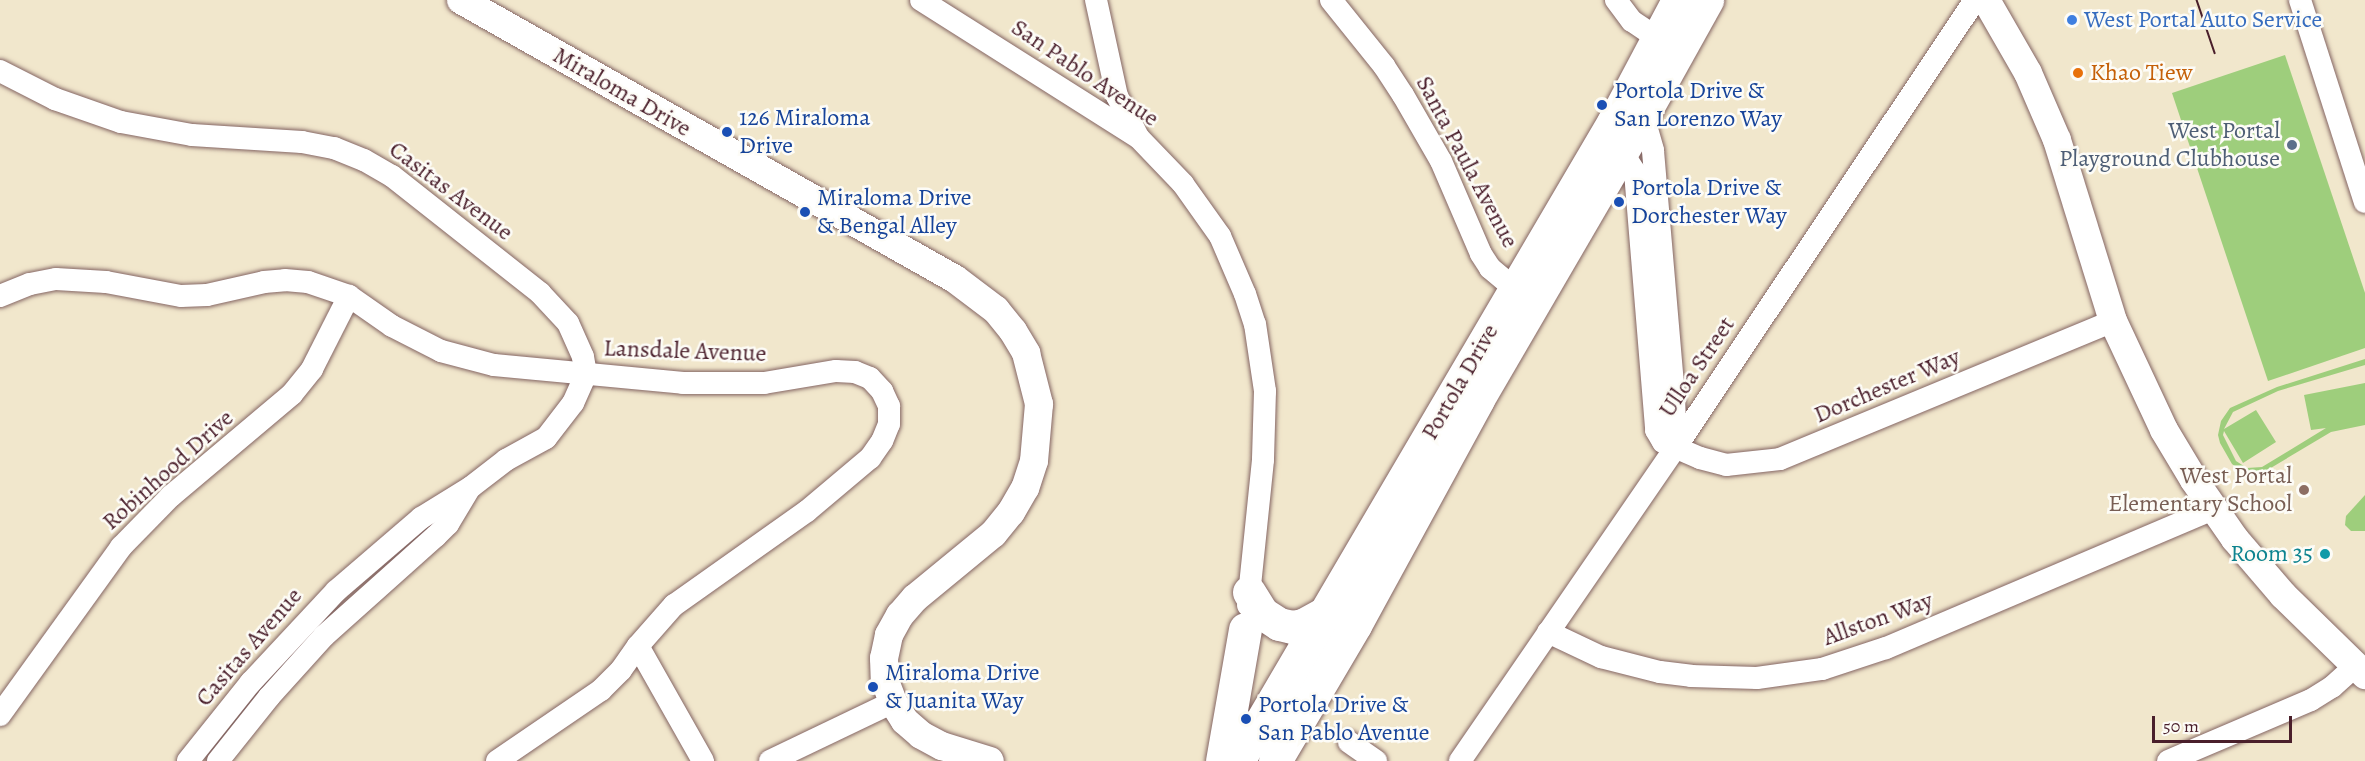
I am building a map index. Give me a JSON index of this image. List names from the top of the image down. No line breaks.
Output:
{"streets":{"main road":["Portola Drive"],"street":["San Pablo Avenue","Miraloma Drive","Santa Paula Avenue","Casitas Avenue","Lansdale Avenue","Ulloa Street","Dorchester Way","Robinhood Drive","Allston Way"]},"crossings":[["Santa Paula Avenue","Portola Drive"],["Casitas Avenue","Lansdale Avenue"],["Lansdale Avenue","Robinhood Drive"],["Ulloa Street","Dorchester Way"],["Ulloa Street","Allston Way"],["Portola Drive","Dorchester Way"]],"places":["West Portal Auto Service","Khao Tiew","Portola Drive & San Lorenzo Way","126 Miraloma Drive","West Portal Playground Clubhouse","Portola Drive & Dorchester Way","Miraloma Drive & Bengal Alley","West Portal Elementary School","Room 35","Miraloma Drive & Juanita Way","Portola Drive & San Pablo Avenue"],"scale_bar":"50 m"}
